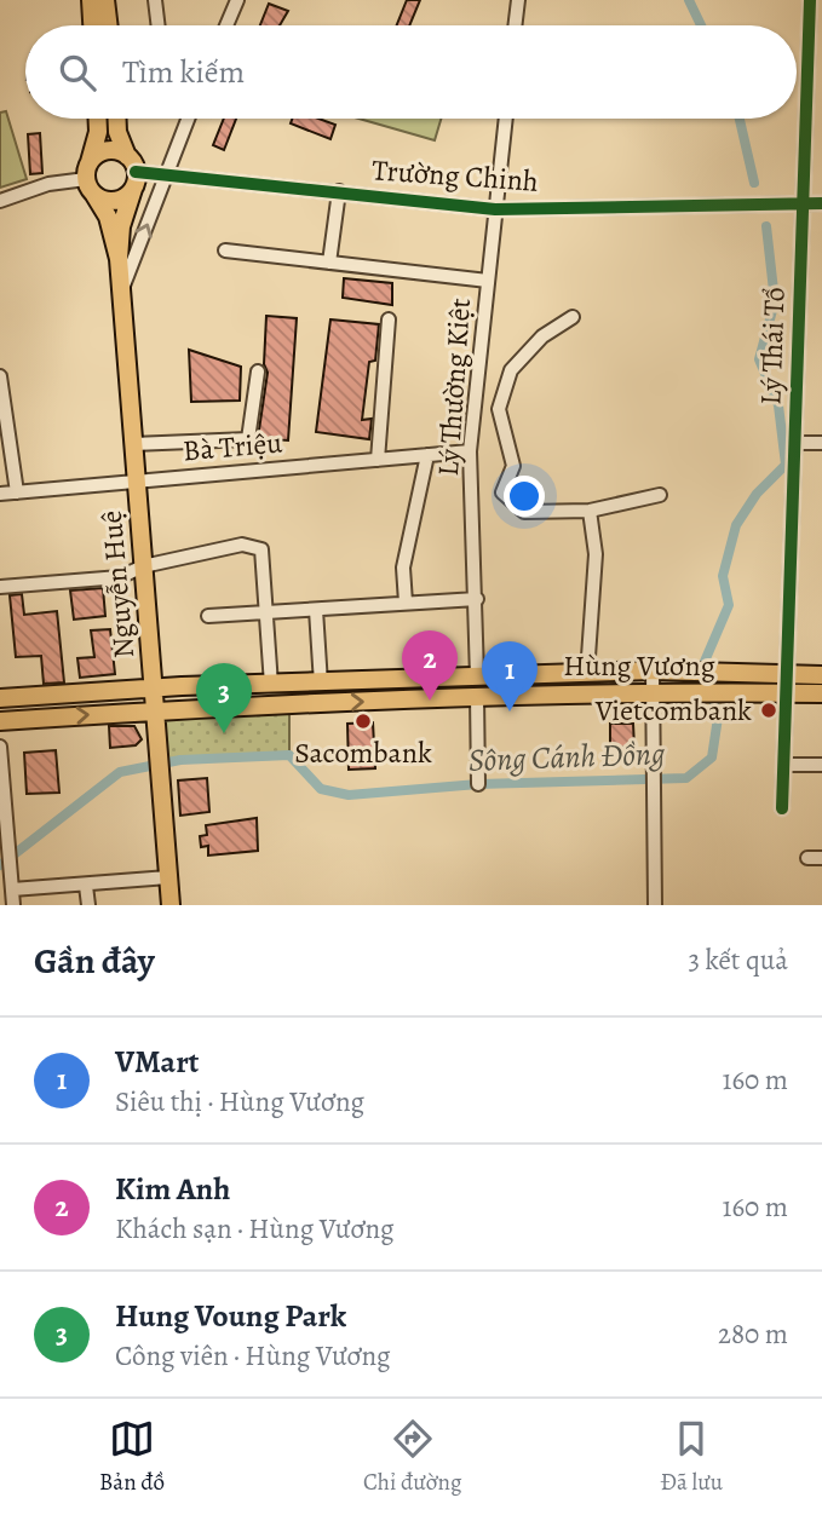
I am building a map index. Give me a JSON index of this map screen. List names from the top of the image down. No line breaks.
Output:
{"streets":{"main road":["Nguyễn Huệ","Hùng Vương"],"street":["Trường Chinh","Lý Thái Tổ","Lý Thường Kiệt","Bà Triệu"]},"crossings":[["Trường Chinh","Lý Thái Tổ"],["Trường Chinh","Lý Thường Kiệt"],["Lý Thái Tổ","Hùng Vương"],["Lý Thường Kiệt","Bà Triệu"],["Lý Thường Kiệt","Hùng Vương"],["Bà Triệu","Nguyễn Huệ"],["Nguyễn Huệ","Hùng Vương"]],"water":["Sông Cánh Đồng"],"places":["Vietcombank","Sacombank"],"page":{"search":"Tìm kiếm","pins":["2","1","3"],"heading":["Gần đây","3 kết quả"],"list":[{"mark":"1","name":"VMart","note":"Siêu thị · Hùng Vương","value":"160 m"},{"mark":"2","name":"Kim Anh","note":"Khách sạn · Hùng Vương","value":"160 m"},{"mark":"3","name":"Hung Voung Park","note":"Công viên · Hùng Vương","value":"280 m"}],"nav":["Bản đồ","Chỉ đường","Đã lưu"]}}
